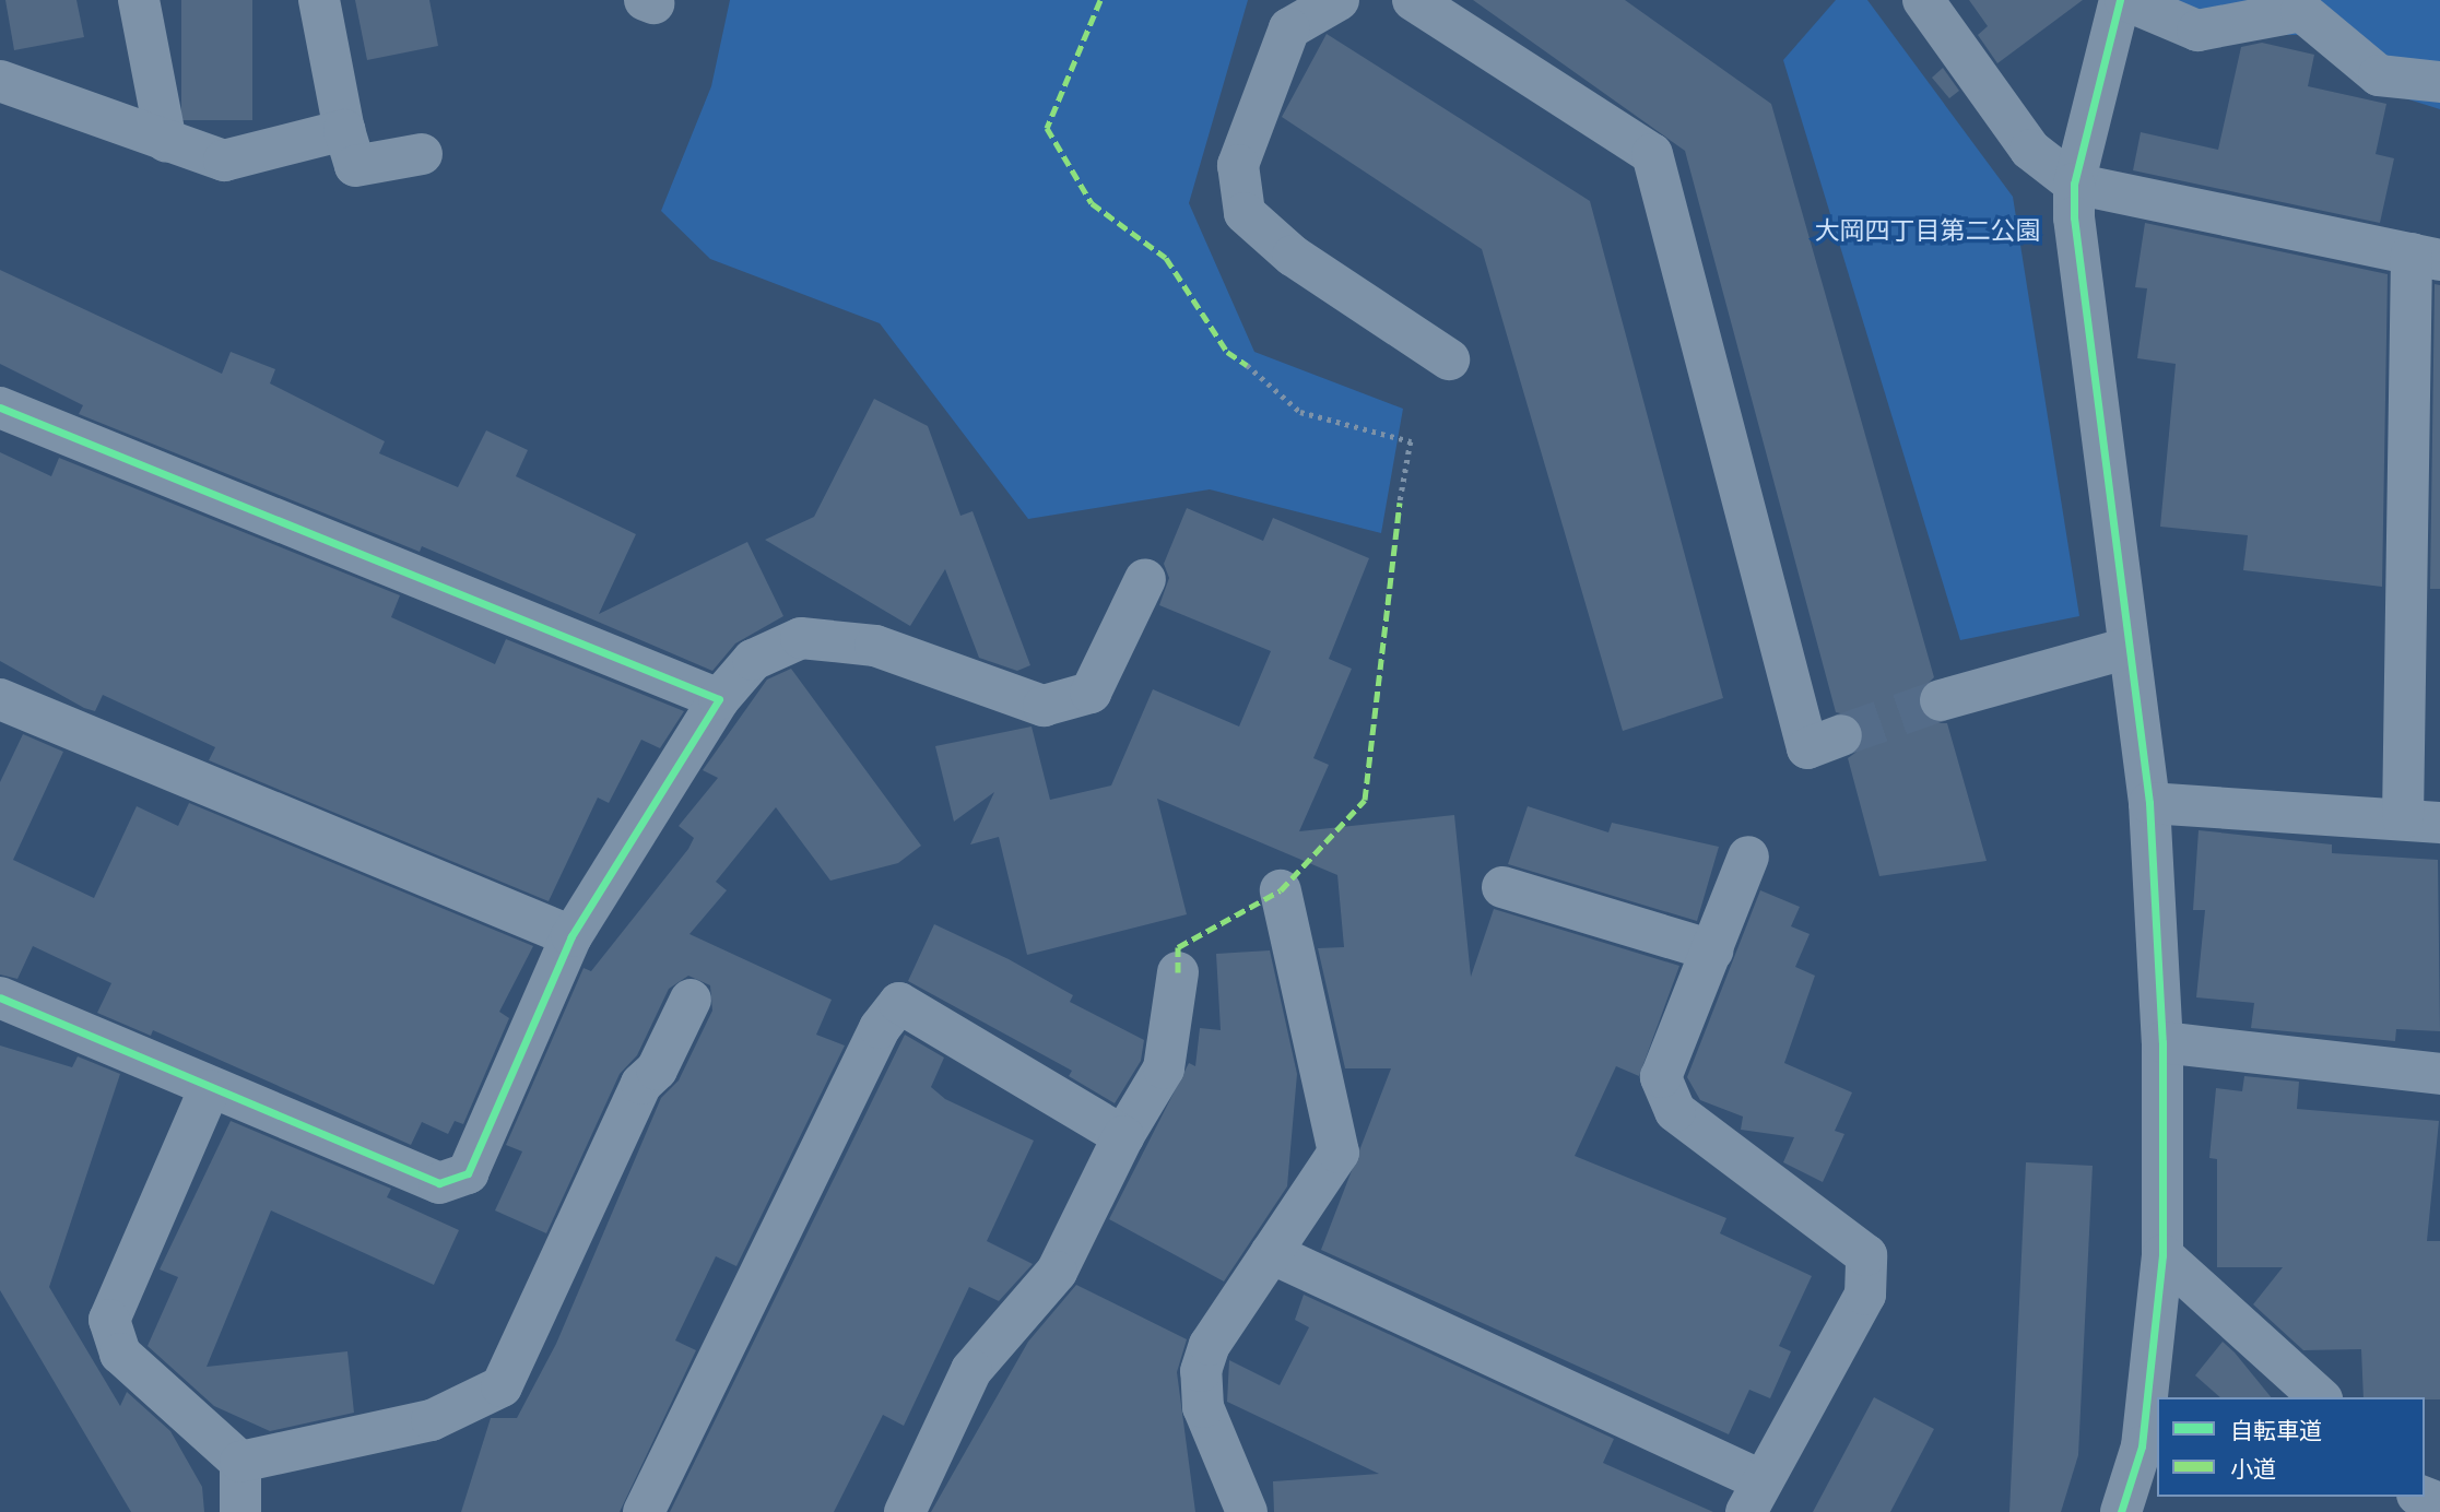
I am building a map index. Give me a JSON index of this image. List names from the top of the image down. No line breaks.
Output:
{"parks":["大岡四丁目第二公園"],"legend":["自転車道","小道"]}
